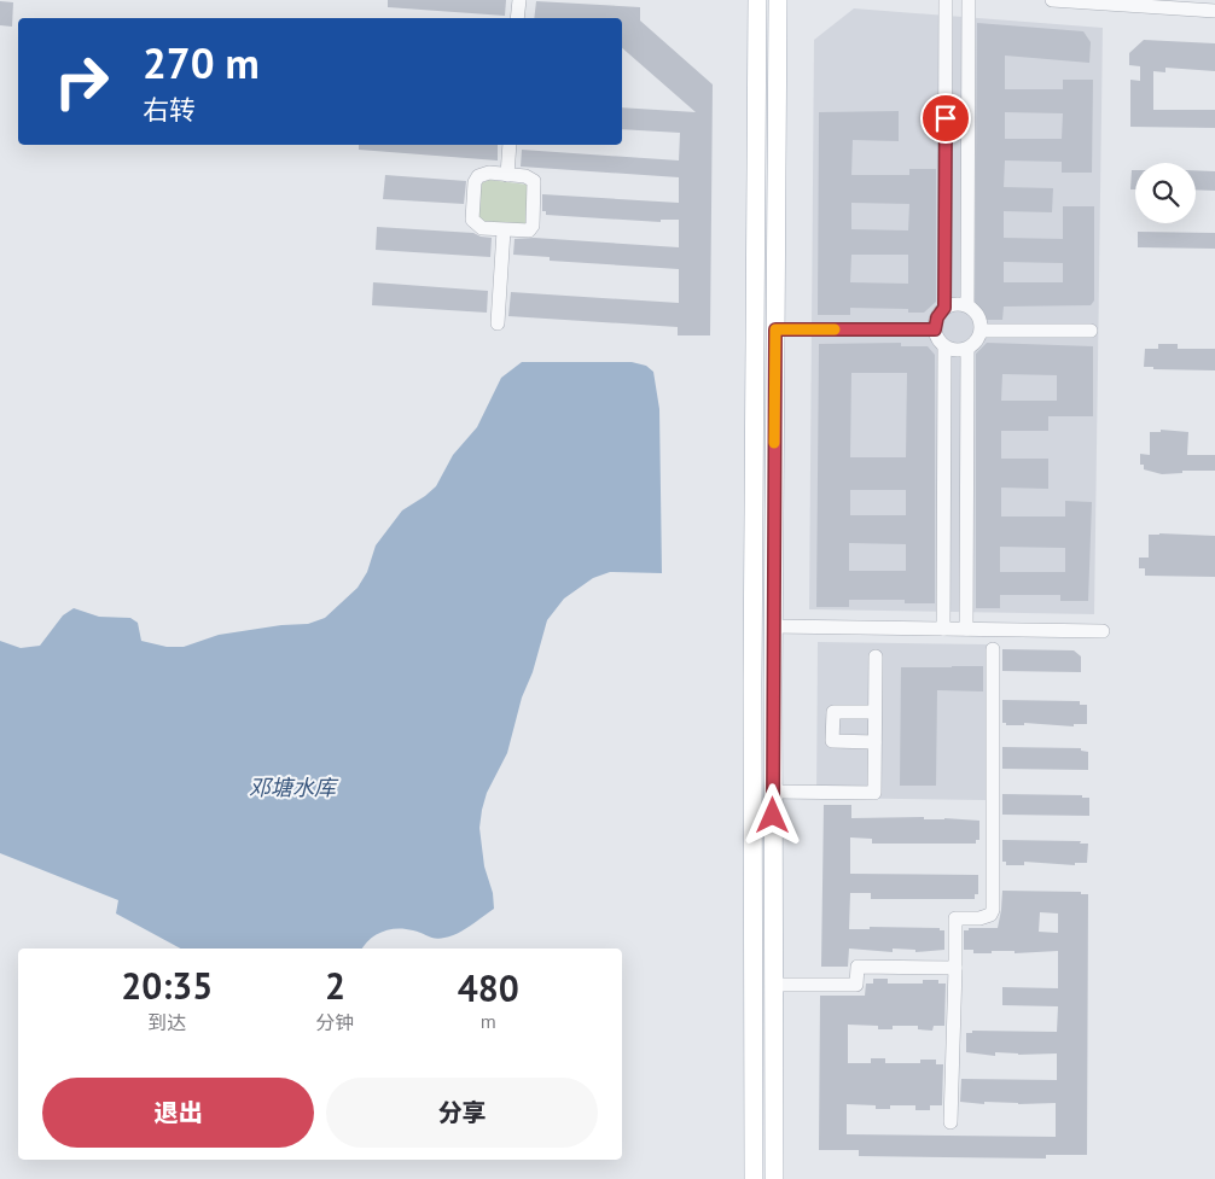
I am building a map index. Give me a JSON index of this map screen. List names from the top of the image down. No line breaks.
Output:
{"water":["邓塘水库"],"page":{"turn":["270 m","右转"],"eta":["20:35","到达","2","分钟","480","m"],"buttons":["退出","分享"]}}
